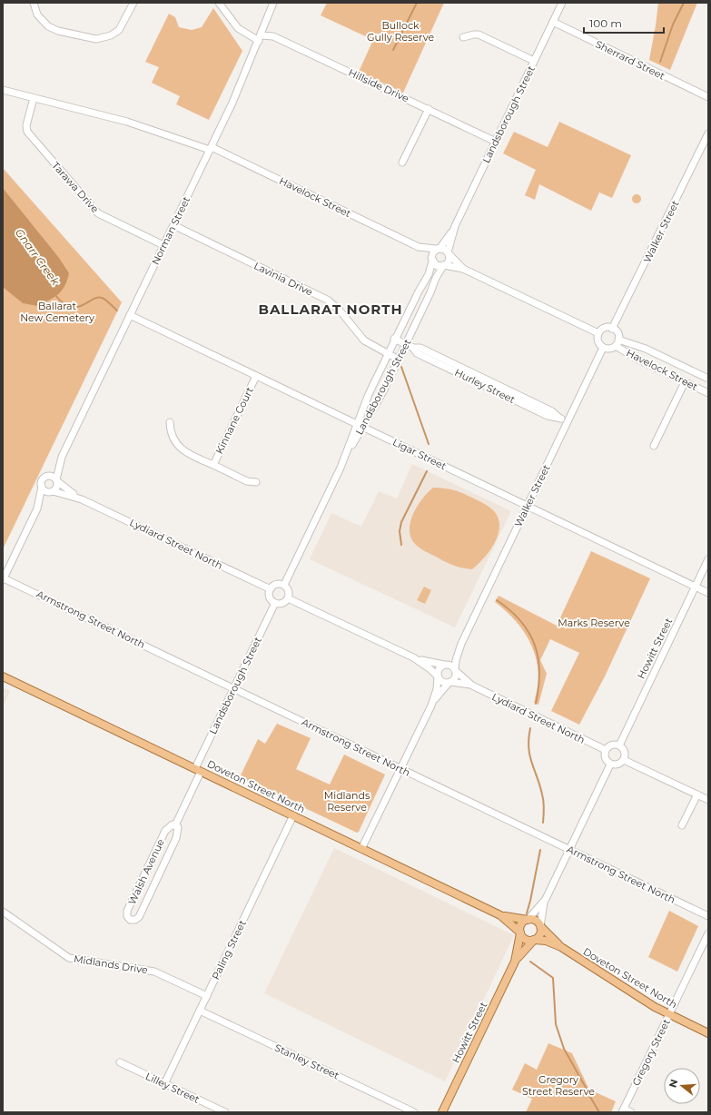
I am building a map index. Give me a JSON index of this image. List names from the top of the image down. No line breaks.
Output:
{"streets":{"main road":["Howitt Street","Doveton Street North"],"street":["Sherrard Street","Hillside Drive","Landsborough Street","Tarawa Drive","Havelock Street","Norman Street","Walker Street","Lavinia Drive","Hurley Street","Kinnane Court","Ligar Street","Lydiard Street North","Armstrong Street North","Walsh Avenue","Paling Street","Midlands Drive","Gregory Street","Stanley Street","Lilley Street"]},"crossings":[["Sherrard Street","Landsborough Street"],["Hillside Drive","Landsborough Street"],["Hillside Drive","Norman Street"],["Landsborough Street","Havelock Street"],["Landsborough Street","Lavinia Drive"],["Landsborough Street","Hurley Street"],["Landsborough Street","Ligar Street"],["Landsborough Street","Lydiard Street North"],["Landsborough Street","Armstrong Street North"],["Landsborough Street","Doveton Street North"],["Landsborough Street","Walsh Avenue"],["Tarawa Drive","Havelock Street"],["Tarawa Drive","Norman Street"],["Havelock Street","Norman Street"],["Havelock Street","Walker Street"],["Norman Street","Lavinia Drive"],["Norman Street","Ligar Street"],["Norman Street","Lydiard Street North"],["Walker Street","Hurley Street"],["Walker Street","Ligar Street"],["Walker Street","Lydiard Street North"],["Kinnane Court","Ligar Street"],["Ligar Street","Howitt Street"],["Lydiard Street North","Howitt Street"],["Howitt Street","Doveton Street North"],["Doveton Street North","Walsh Avenue"],["Doveton Street North","Paling Street"],["Doveton Street North","Gregory Street"],["Paling Street","Midlands Drive"],["Paling Street","Stanley Street"],["Paling Street","Lilley Street"]],"districts":["BALLARAT NORTH"],"water":["Gnarr Creek"],"parks":["Bullock Gully Reserve","Ballarat New Cemetery","Marks Reserve","Midlands Reserve","Gregory Street Reserve"],"scale_bar":"100 m","north":"left"}
